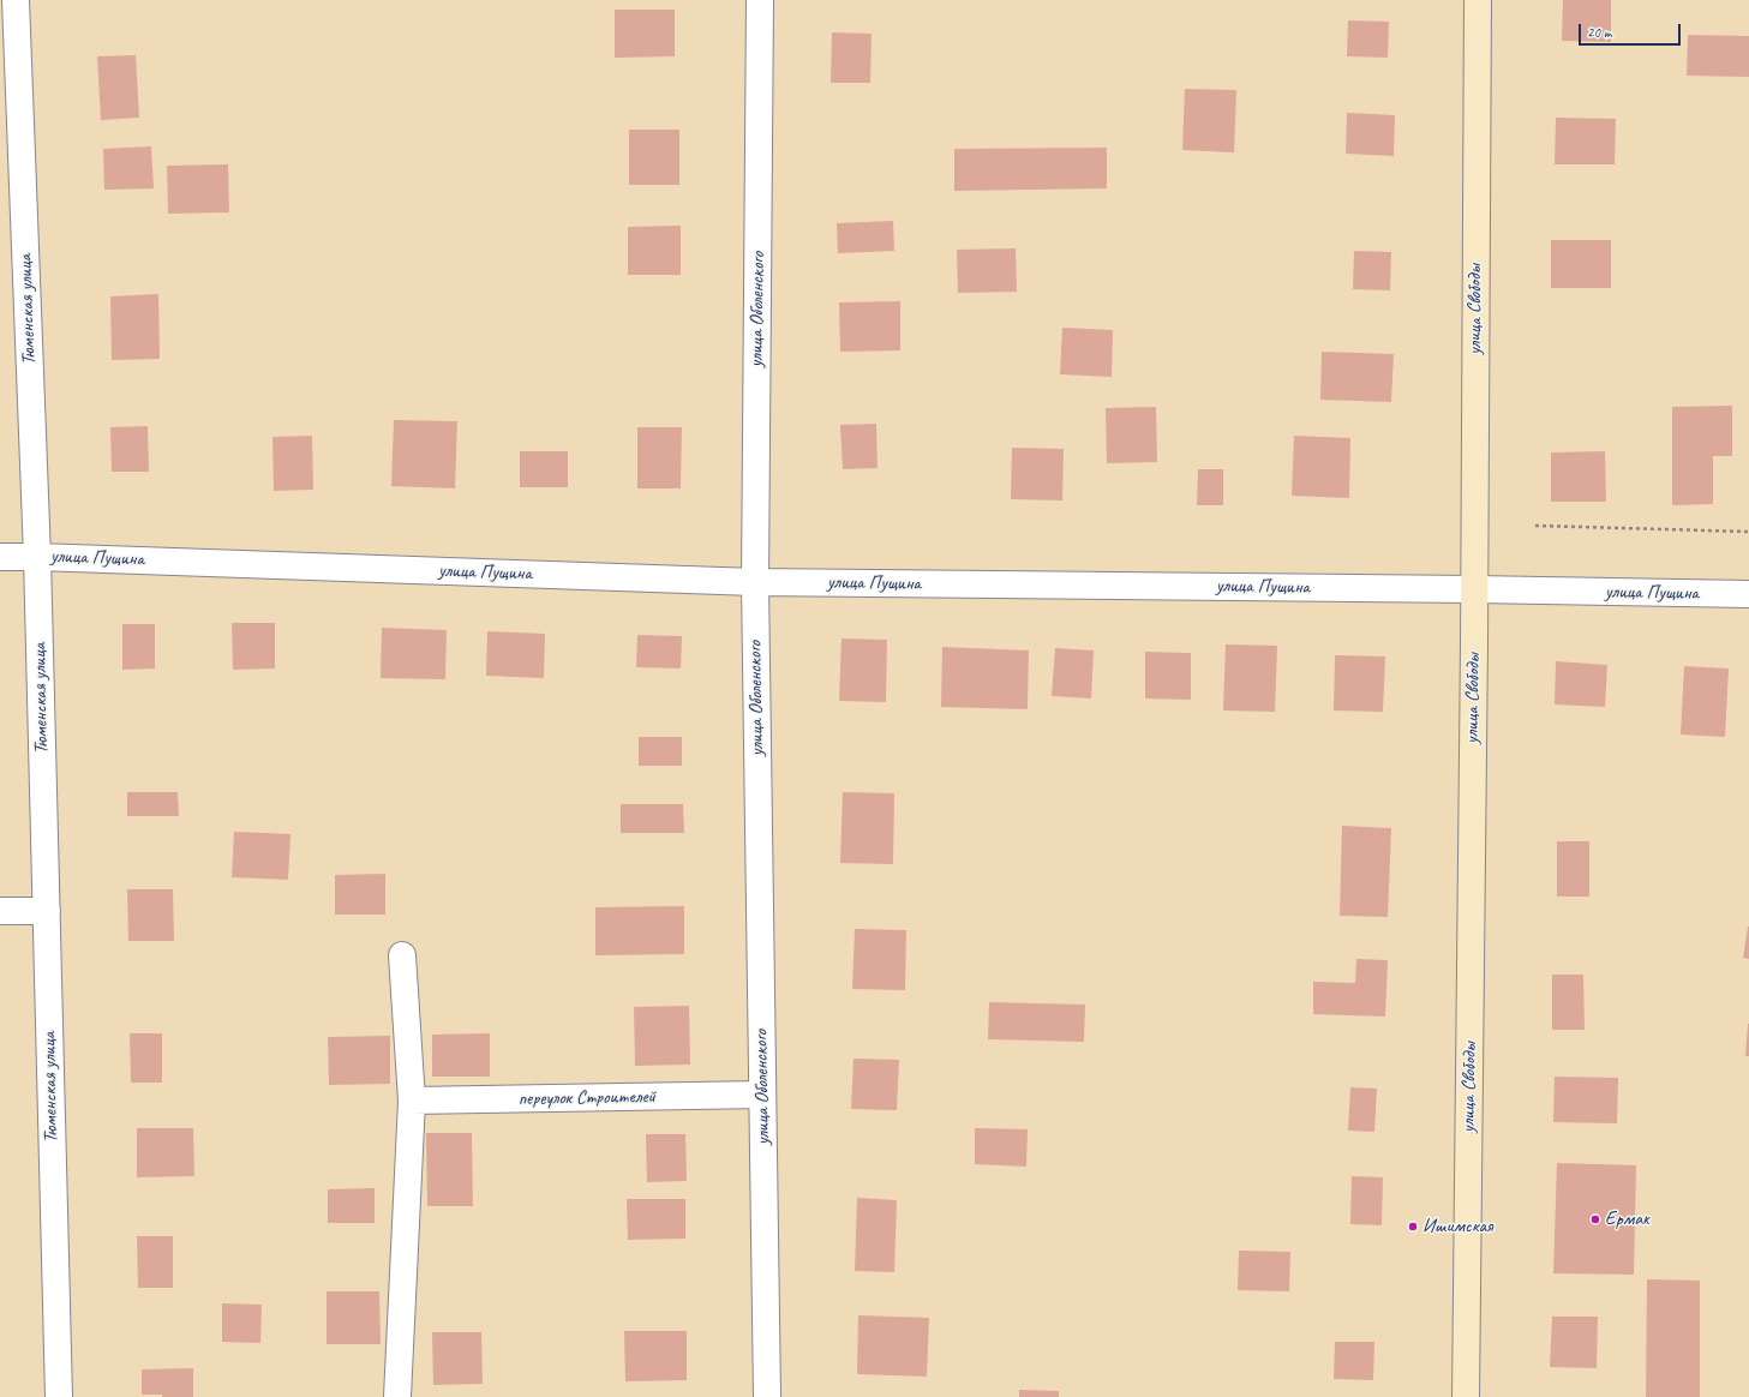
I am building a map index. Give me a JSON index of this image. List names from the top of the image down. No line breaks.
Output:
{"streets":{"street":["Тюменская улица","улица Оболенского","улица Свободы","улица Пущина","переулок Строителей"]},"crossings":[["Тюменская улица","улица Пущина"],["улица Оболенского","улица Пущина"],["улица Оболенского","переулок Строителей"],["улица Свободы","улица Пущина"]],"places":["Ермак","Ишимская"],"scale_bar":"20 m"}
